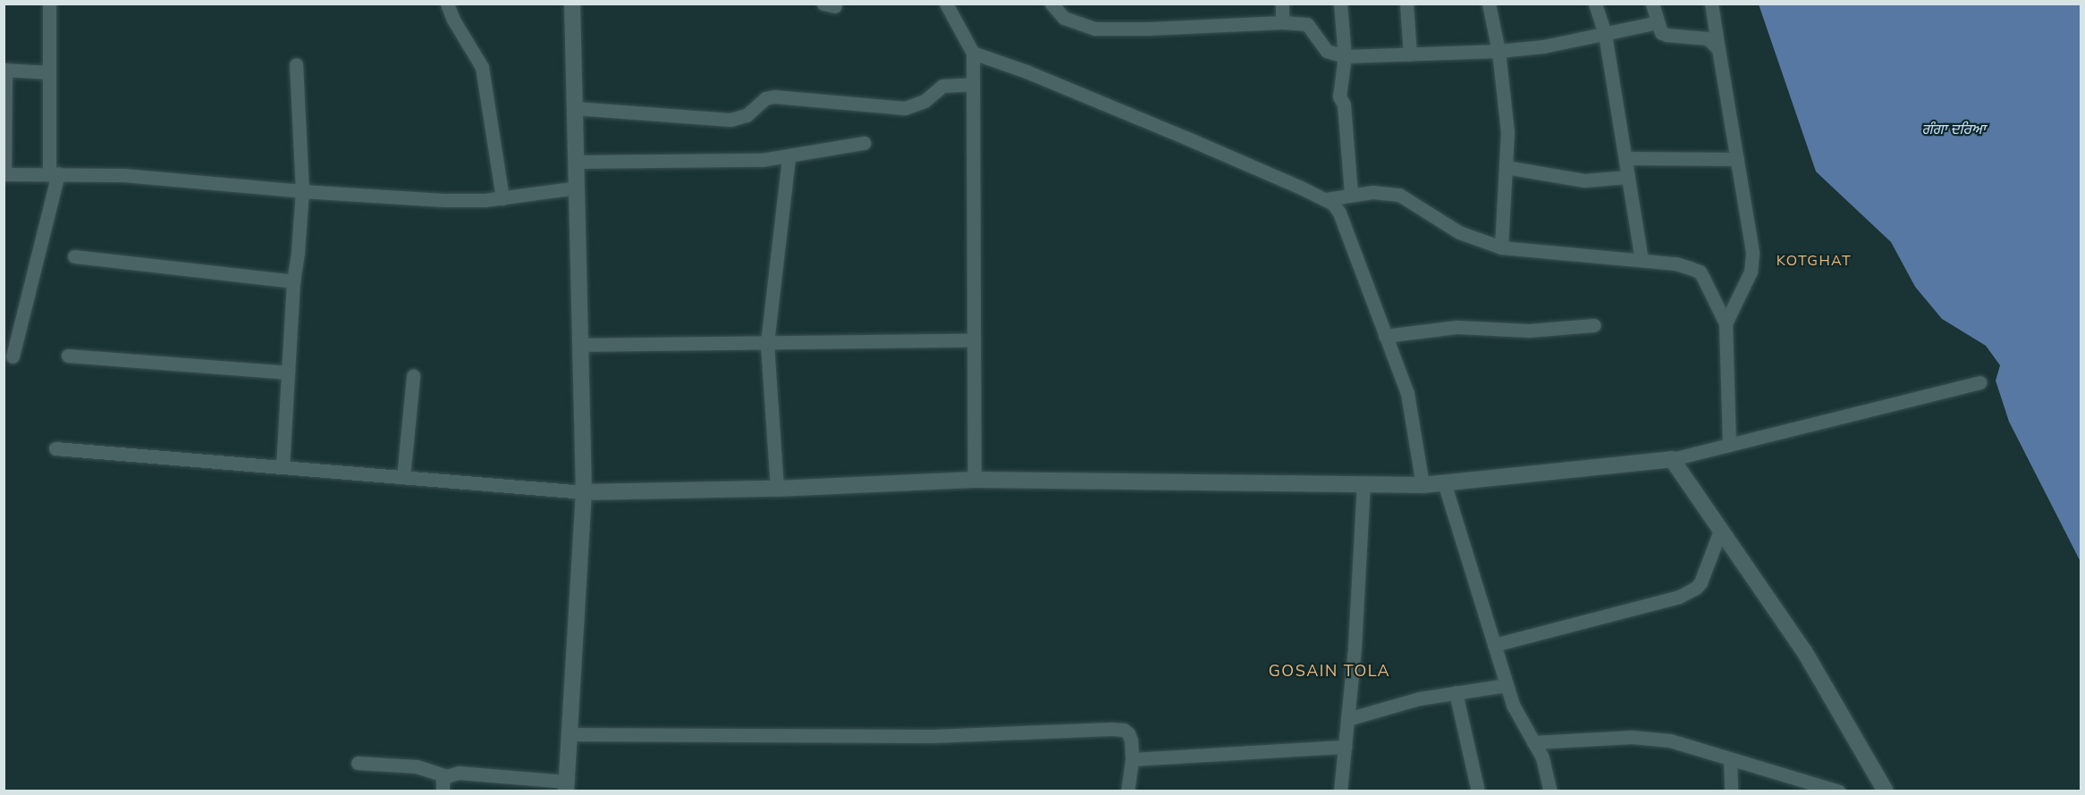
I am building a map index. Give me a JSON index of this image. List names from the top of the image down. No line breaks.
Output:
{"districts":["KOTGHAT","GOSAIN TOLA"],"water":["ਗੰਗਾ ਦਰਿਆ"]}
